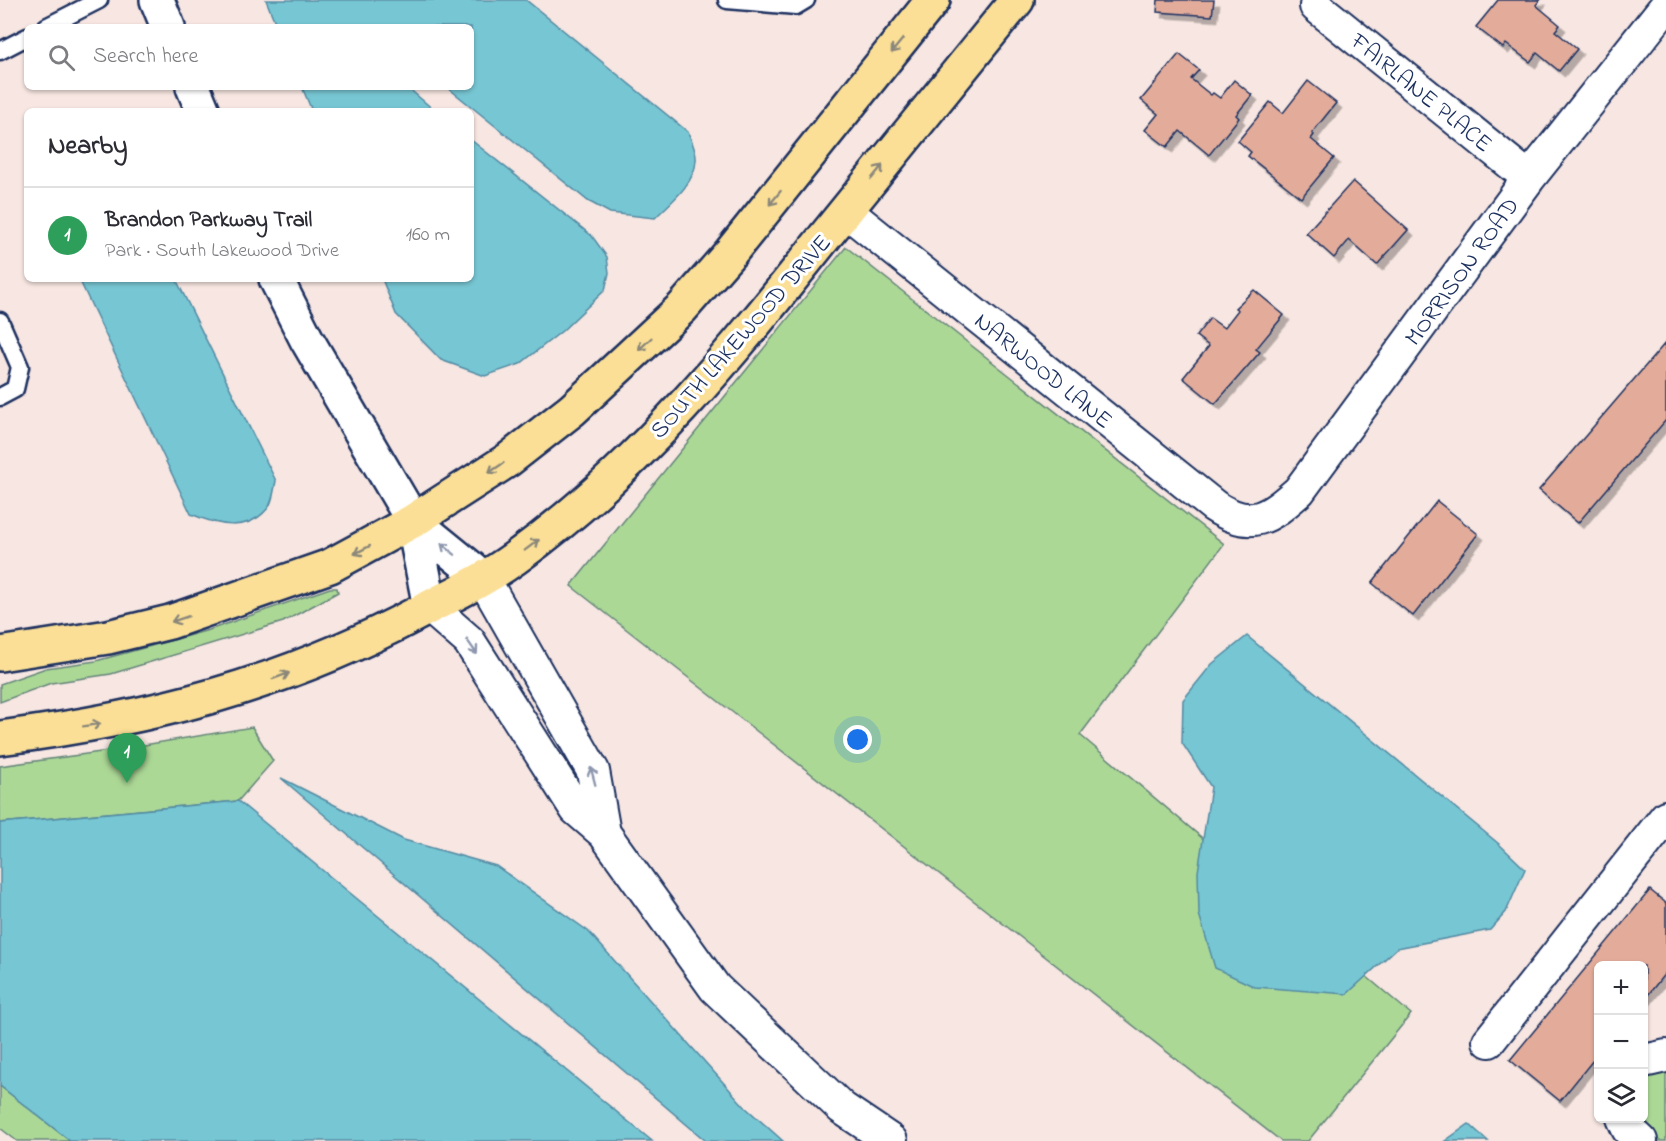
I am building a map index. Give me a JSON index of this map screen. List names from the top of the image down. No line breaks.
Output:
{"streets":{"main road":["SOUTH LAKEWOOD DRIVE"],"street":["FAIRLANE PLACE","MORRISON ROAD","NARWOOD LANE"]},"crossings":[["FAIRLANE PLACE","MORRISON ROAD"],["MORRISON ROAD","NARWOOD LANE"],["SOUTH LAKEWOOD DRIVE","NARWOOD LANE"]],"page":{"search":"Search here","heading":"Nearby","list":[{"mark":"1","name":"Brandon Parkway Trail","note":"Park · South Lakewood Drive","value":"160 m"}],"pins":"1","map_buttons":["+","−"]}}
